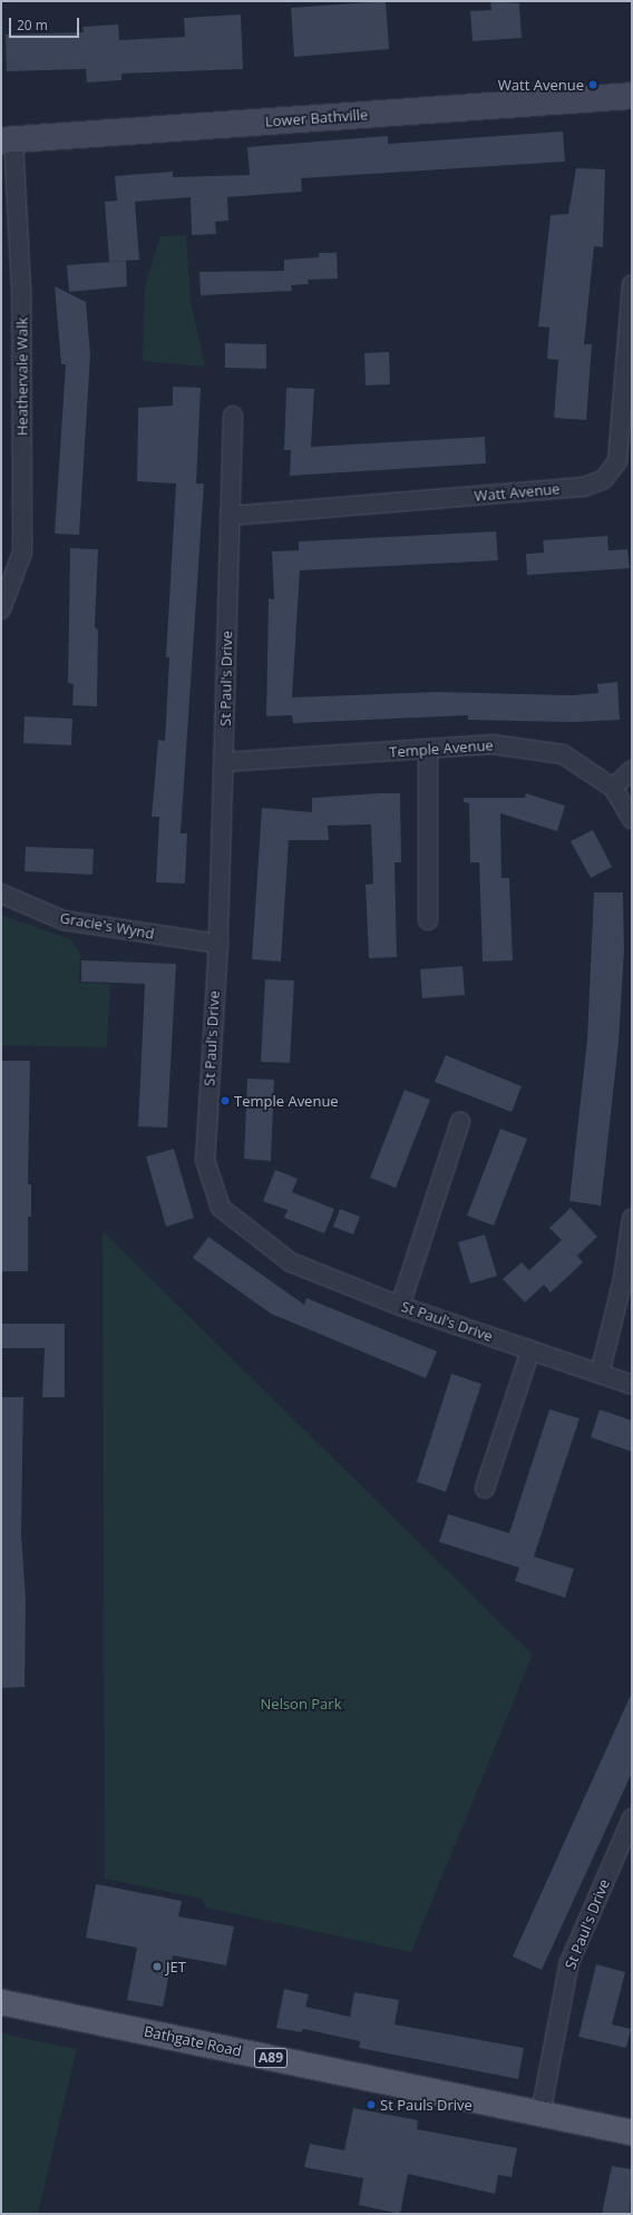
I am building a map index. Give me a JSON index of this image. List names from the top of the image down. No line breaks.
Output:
{"streets":{"main road":["Lower Bathville","Bathgate Road","A89"],"street":["Heathervale Walk","Watt Avenue","St Paul's Drive","Temple Avenue","Gracie's Wynd"]},"crossings":[["Lower Bathville","Heathervale Walk"],["Watt Avenue","St Paul's Drive"],["St Paul's Drive","Temple Avenue"],["St Paul's Drive","Gracie's Wynd"],["St Paul's Drive","Bathgate Road"],["St Paul's Drive","A89"],["Bathgate Road","A89"]],"parks":["Nelson Park"],"places":["Watt Avenue","Temple Avenue","JET","St Pauls Drive"],"scale_bar":"20 m"}
